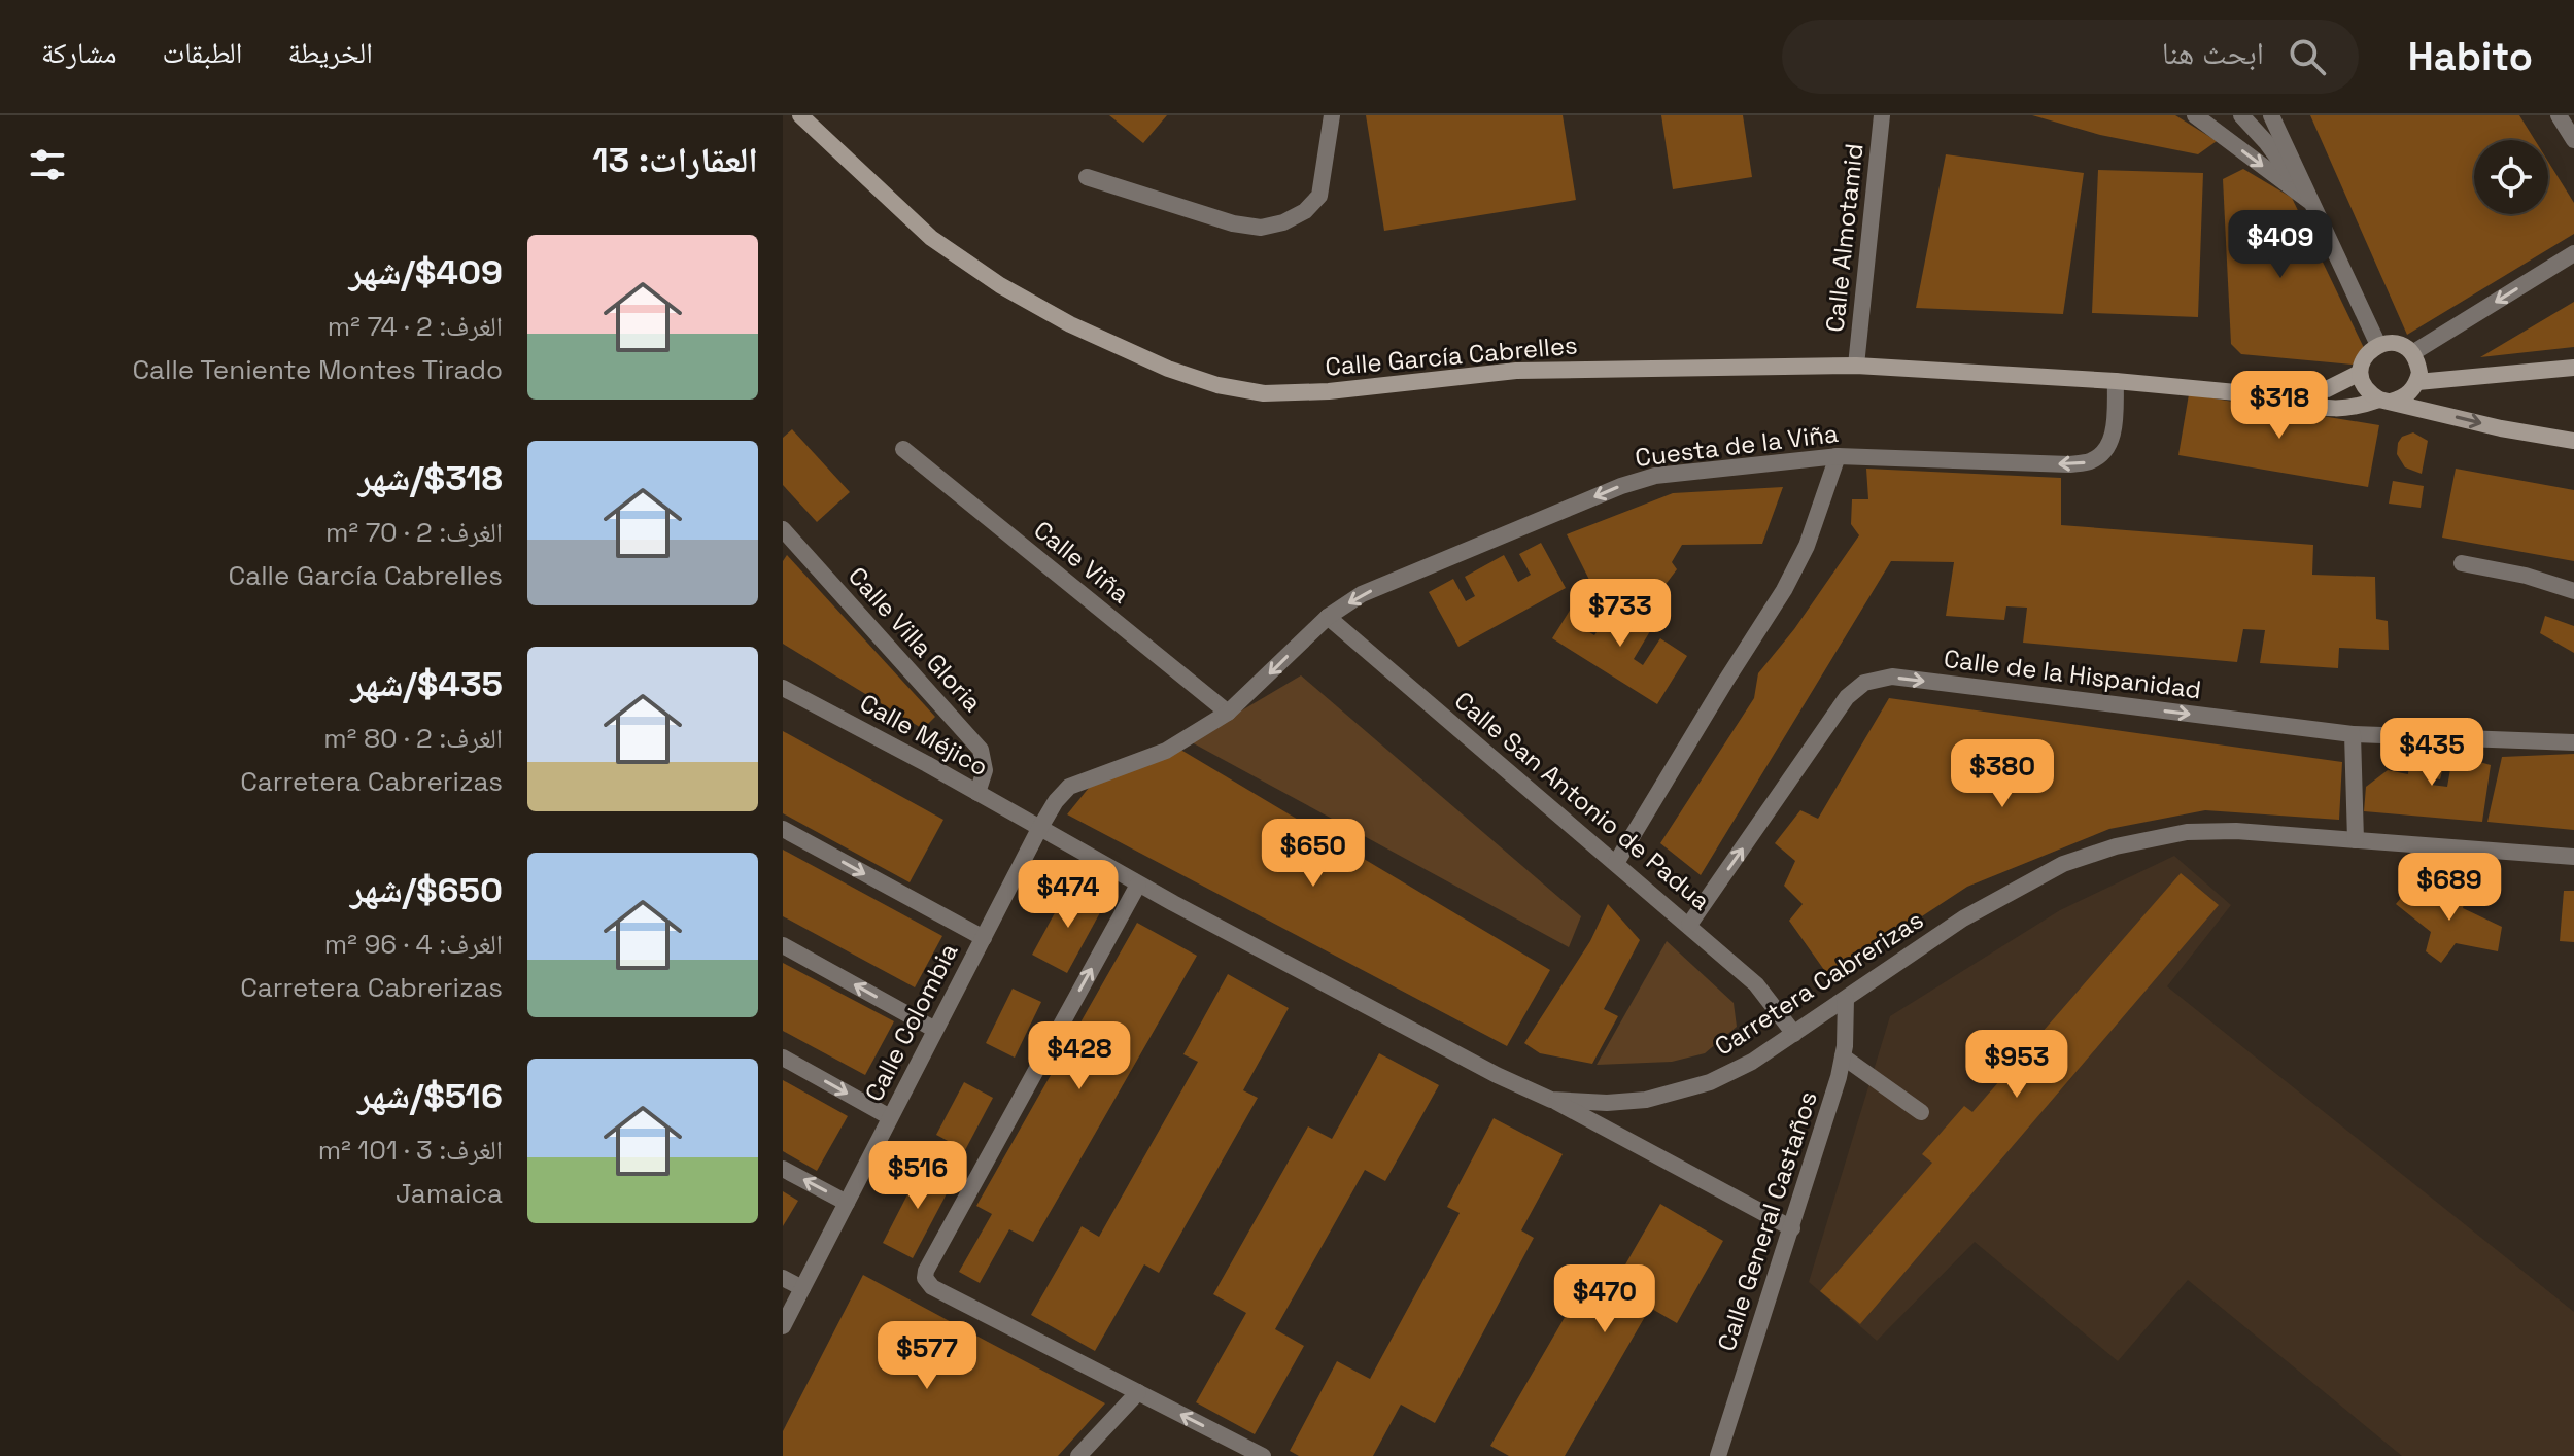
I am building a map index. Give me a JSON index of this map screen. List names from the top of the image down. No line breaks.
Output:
{"streets":{"main road":["Calle García Cabrelles"],"street":["Calle Almotamid","Cuesta de la Viña","Calle Viña","Calle Villa Gloria","Calle de la Hispanidad","Calle Méjico","Calle San Antonio de Padua","Carretera Cabrerizas","Calle Colombia","Calle General Castaños"]},"crossings":[["Calle Almotamid","Calle García Cabrelles"],["Calle García Cabrelles","Cuesta de la Viña"],["Cuesta de la Viña","Calle San Antonio de Padua"],["Calle Villa Gloria","Calle Méjico"],["Calle de la Hispanidad","Calle San Antonio de Padua"],["Calle Méjico","Carretera Cabrerizas"],["Calle Méjico","Calle Colombia"],["Calle San Antonio de Padua","Carretera Cabrerizas"],["Carretera Cabrerizas","Calle Colombia"],["Carretera Cabrerizas","Calle General Castaños"]],"one_way":["Cuesta de la Viña","Calle de la Hispanidad"],"page":{"header":"Habito","search":"ابحث هنا","nav":["الخريطة","الطبقات","مشاركة"],"heading":"العقارات: 13","price":["$409","$318","$733","$435","$380","$650","$689","$474","$428","$953","$516","$470","$577"],"list":[{"name":"$409/شهر","note":"الغرف: 2 · 74 m² · Calle Teniente Montes Tirado"},{"name":"$318/شهر","note":"الغرف: 2 · 70 m² · Calle García Cabrelles"},{"name":"$435/شهر","note":"الغرف: 2 · 80 m² · Carretera Cabrerizas"},{"name":"$650/شهر","note":"الغرف: 4 · 96 m² · Carretera Cabrerizas"},{"name":"$516/شهر","note":"الغرف: 3 · 101 m² · Jamaica"}]}}
